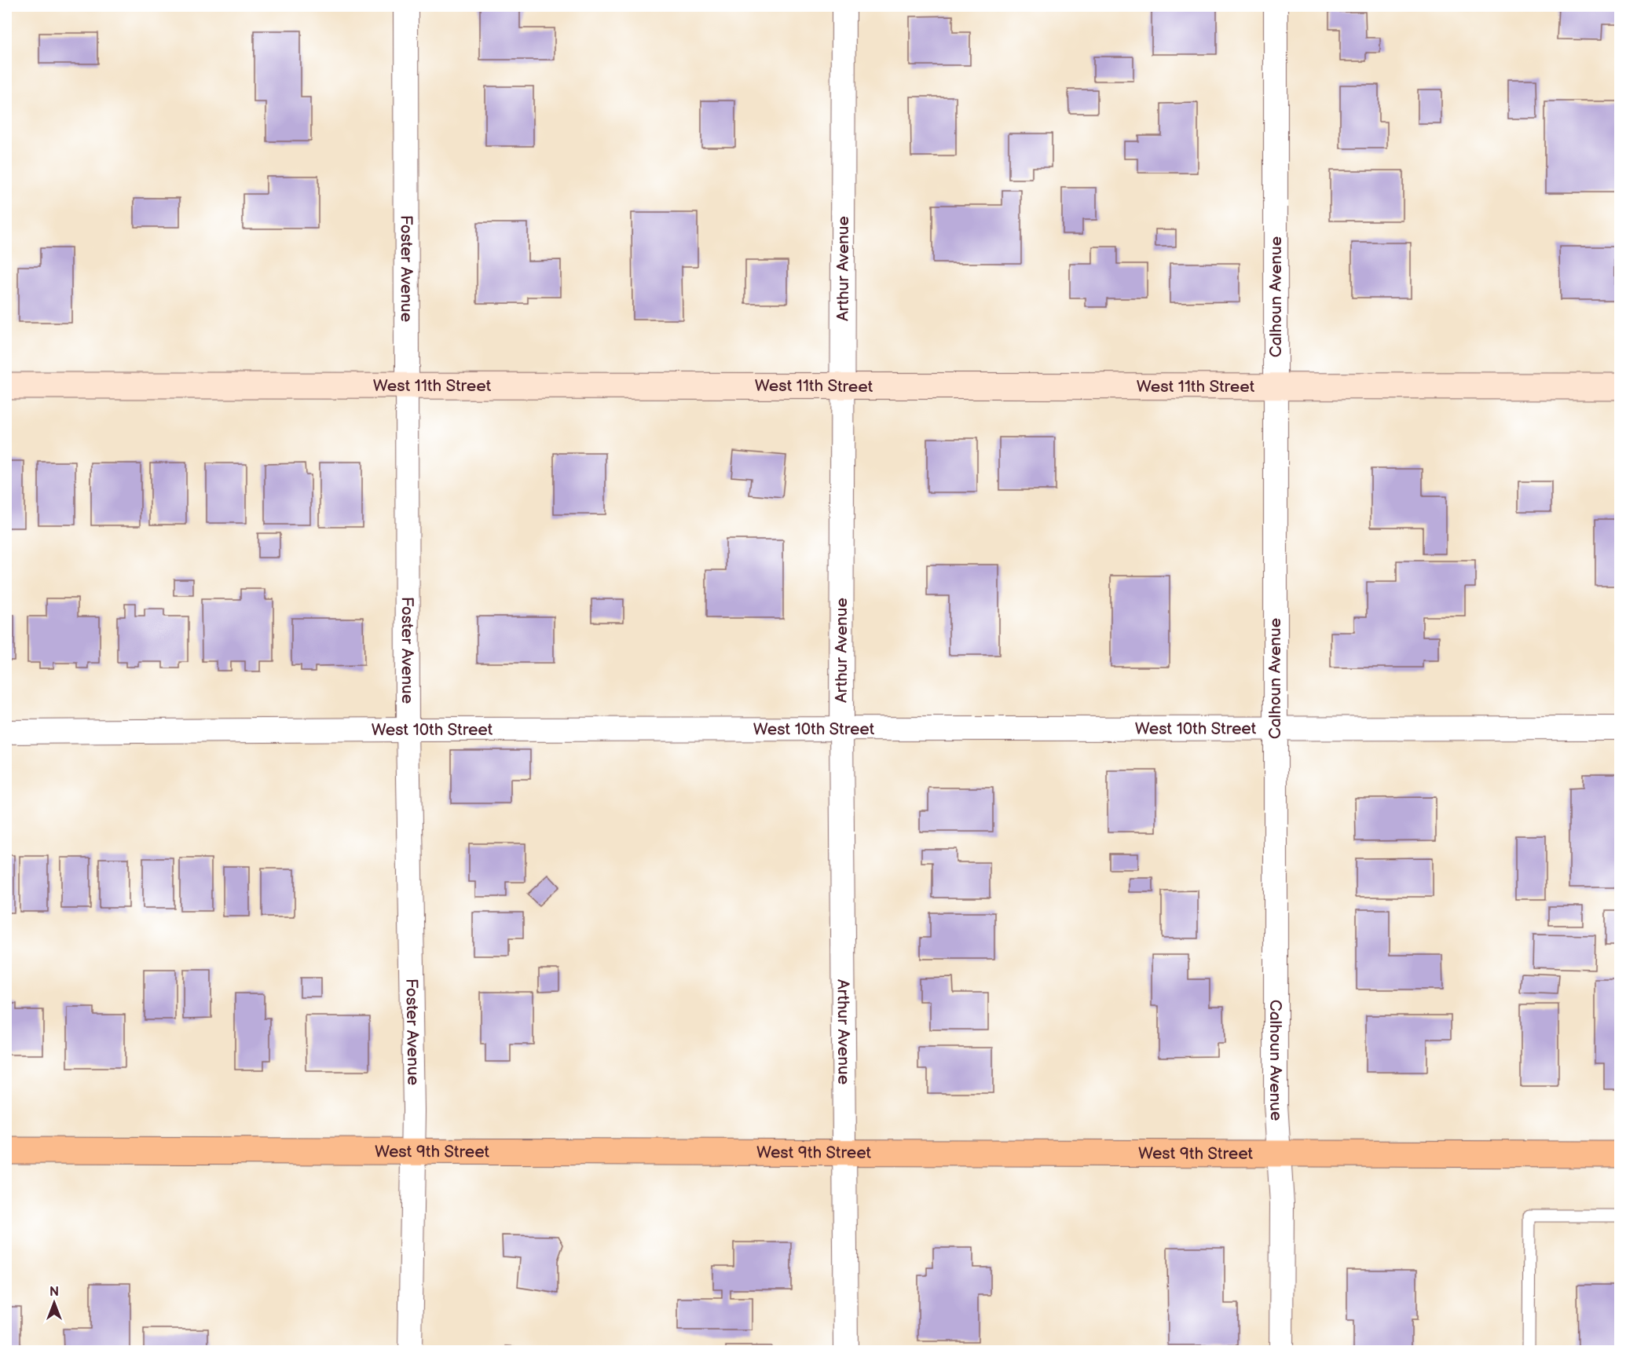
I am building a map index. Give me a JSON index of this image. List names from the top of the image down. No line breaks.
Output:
{"streets":{"main road":["West 11th Street","West 9th Street"],"street":["Foster Avenue","Arthur Avenue","Calhoun Avenue","West 10th Street"]},"crossings":[["Foster Avenue","West 11th Street"],["Foster Avenue","West 10th Street"],["Foster Avenue","West 9th Street"],["Arthur Avenue","West 11th Street"],["Arthur Avenue","West 10th Street"],["Arthur Avenue","West 9th Street"],["Calhoun Avenue","West 11th Street"],["Calhoun Avenue","West 10th Street"],["Calhoun Avenue","West 9th Street"]],"north":"top"}
